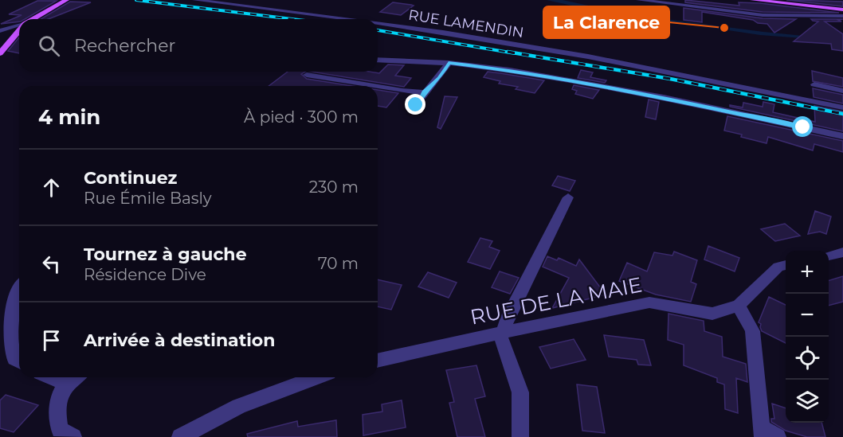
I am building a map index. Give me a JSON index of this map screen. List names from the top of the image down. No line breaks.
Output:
{"streets":{"street":["RUE LAMENDIN","RUE DE LA MAIE"]},"places":["La Clarence"],"page":{"search":"Rechercher","heading":["4 min","À pied · 300 m"],"list":[["Continuez","Rue Émile Basly","230 m"],["Tournez à gauche","Résidence Dive","70 m"],"Arrivée à destination"],"map_buttons":["+","−"]}}
